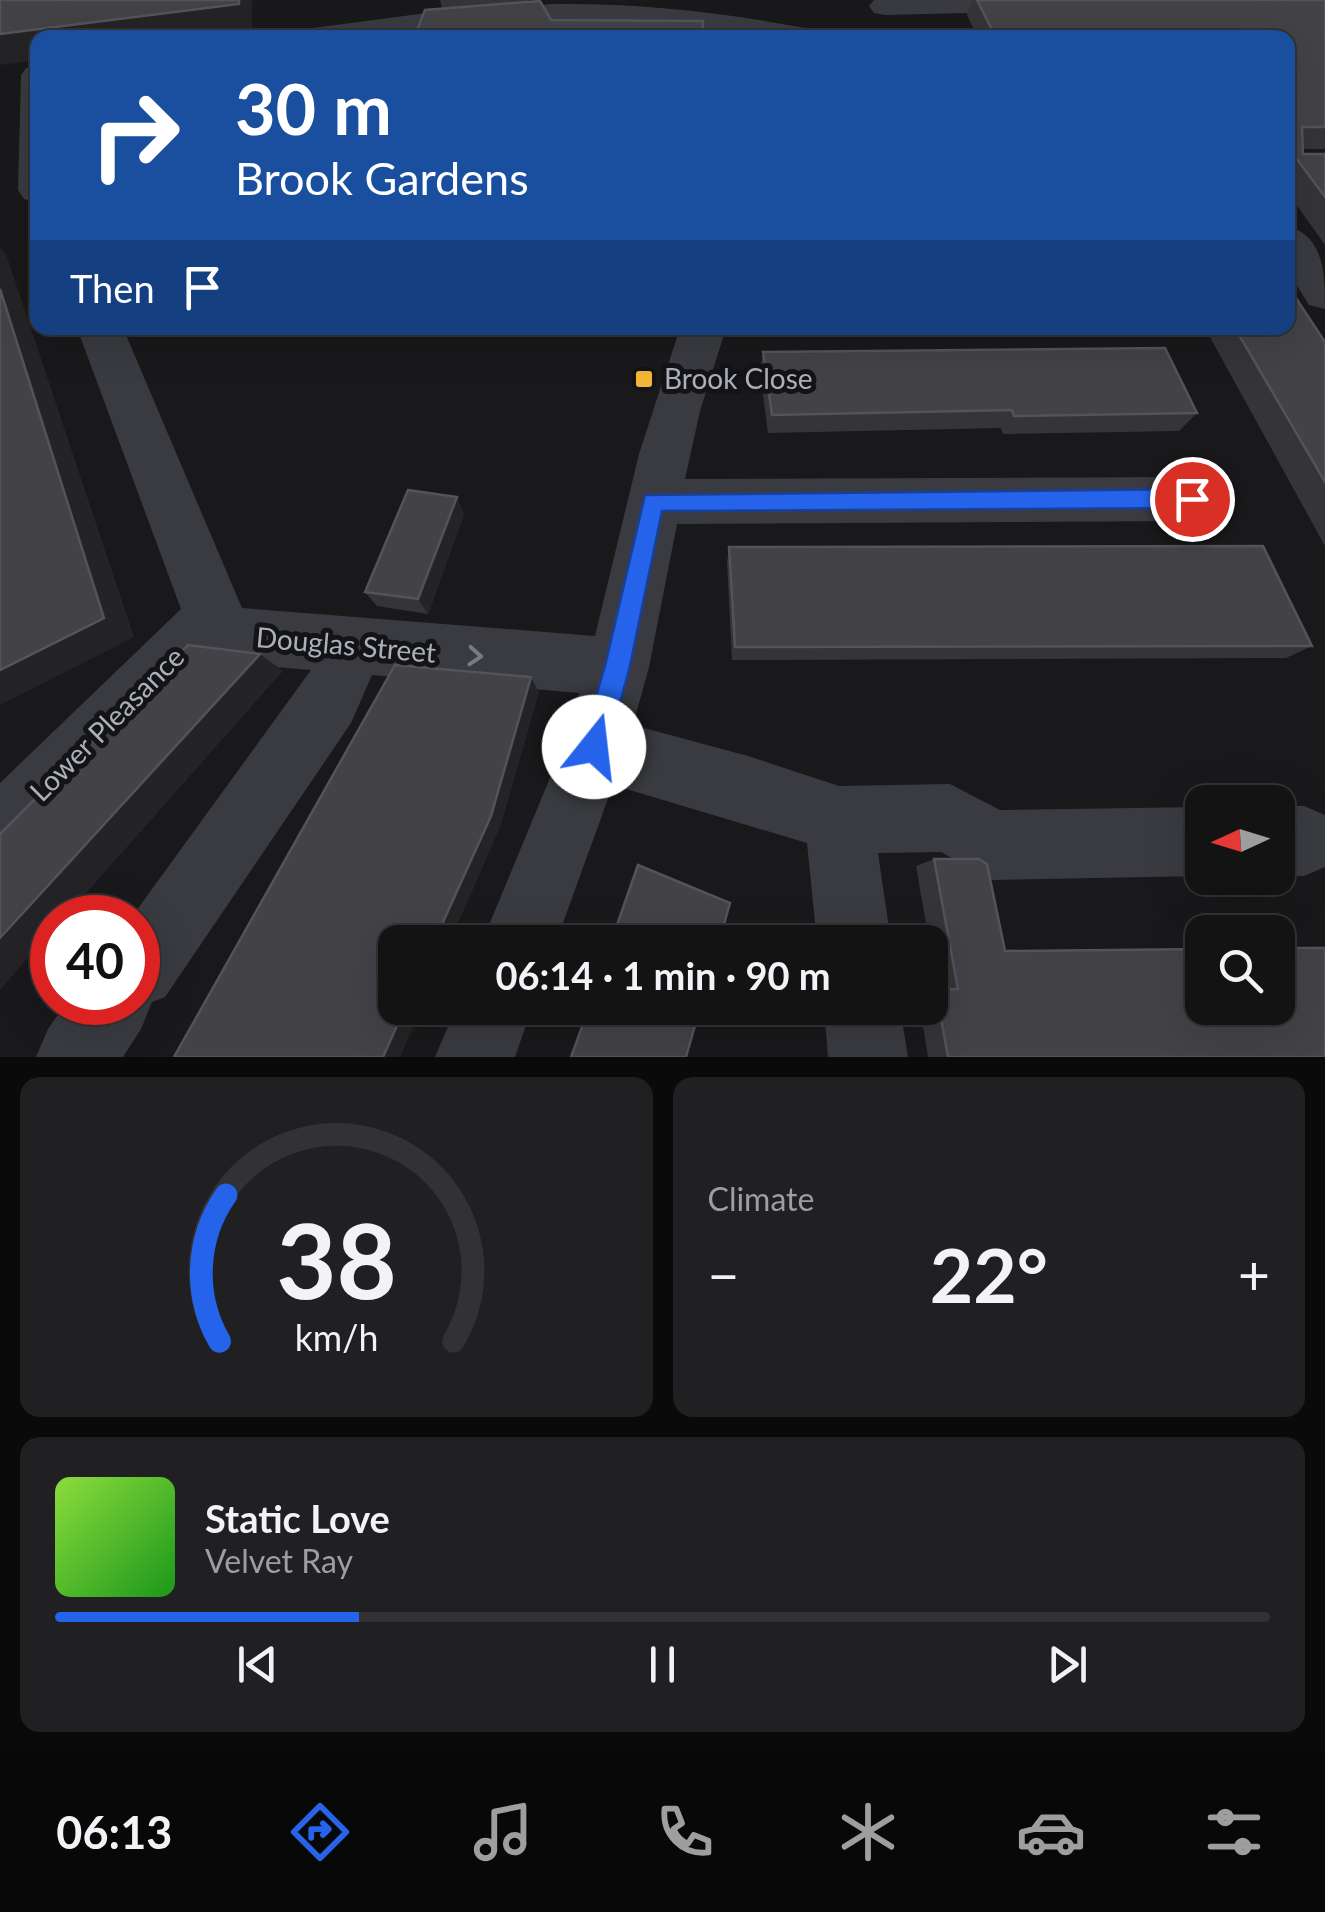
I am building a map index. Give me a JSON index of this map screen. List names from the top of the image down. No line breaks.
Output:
{"streets":{"street":["Douglas Street","Lower Pleasance"]},"crossings":[["Douglas Street","Lower Pleasance"]],"one_way":["Douglas Street"],"places":{"transit":["Brook Close"]},"north":"left","page":{"turn":["30 m","Brook Gardens"],"then":"Then","limit":"40","trip":"06:14 · 1 min · 90 m","tile":"Climate","heat":["−","22°","+"],"song":["Static Love","Velvet Ray"],"tabs":"06:13","gauge":["38","km/h"]}}
